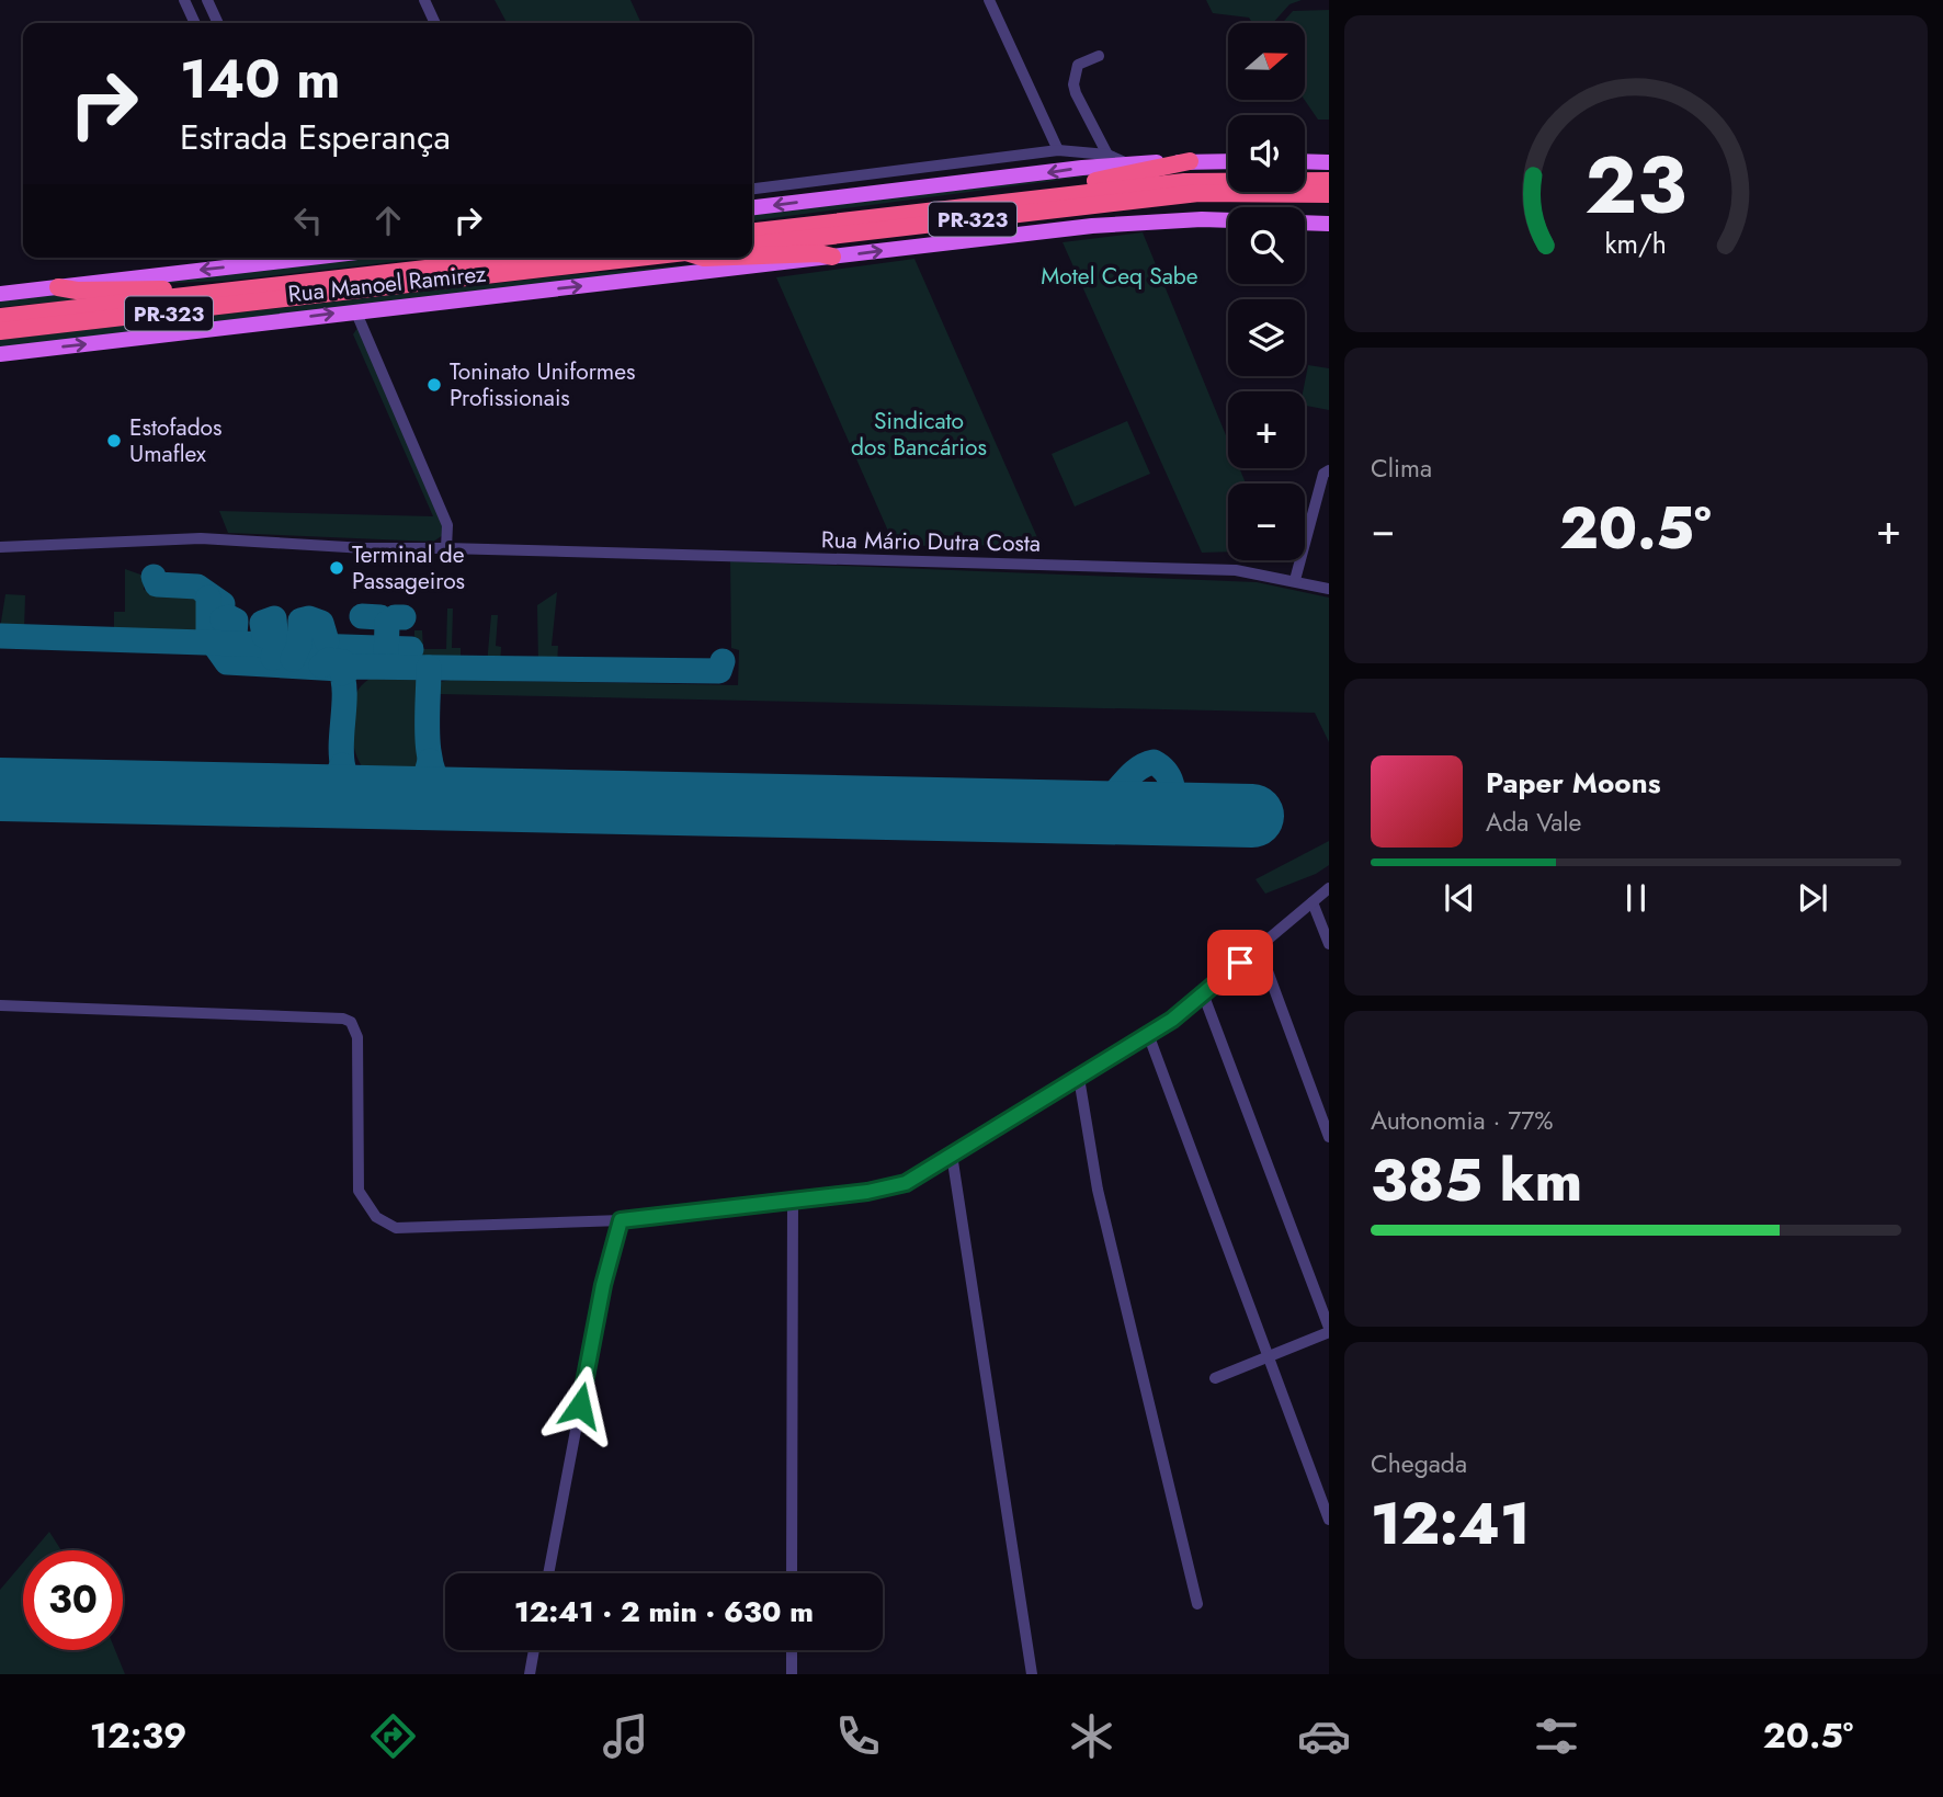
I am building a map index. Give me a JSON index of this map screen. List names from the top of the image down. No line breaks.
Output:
{"streets":{"highway":["PR-323"],"main road":["Rua Manoel Ramirez"],"street":["Rua Mário Dutra Costa"]},"parks":["Motel Ceq Sabe","Sindicato dos Bancários"],"places":["Toninato Uniformes Profissionais","Estofados Umaflex","Terminal de Passageiros"],"north":"right","page":{"map_buttons":["+","−"],"turn":["140 m","Estrada Esperança"],"tile":["Clima",["Autonomia · 77%","385 km"],["Chegada","12:41"]],"heat":["−","20.5°","+"],"song":["Paper Moons","Ada Vale"],"limit":"30","trip":"12:41 · 2 min · 630 m","tabs":["12:39","20.5°"],"gauge":["23","km/h"]}}
